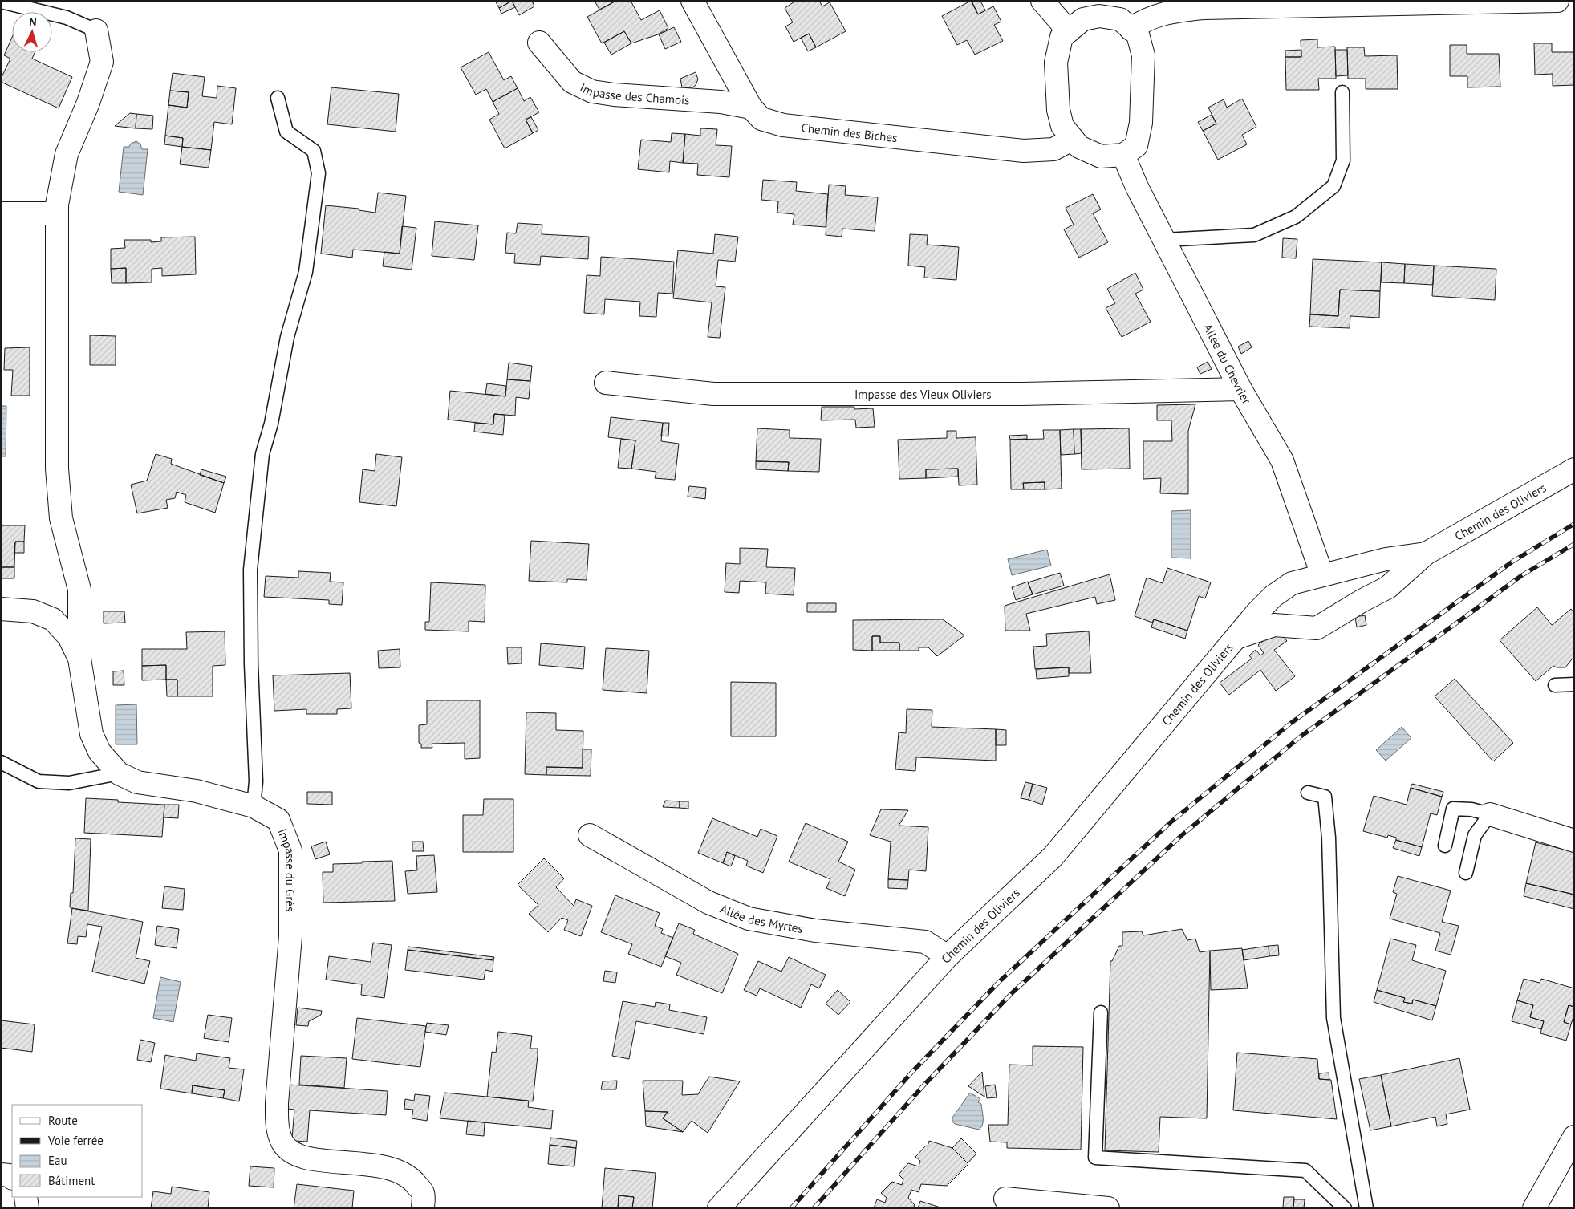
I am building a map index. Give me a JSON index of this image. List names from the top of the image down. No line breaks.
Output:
{"streets":{"street":["Impasse des Chamois","Chemin des Biches","Allée du Chevrier","Impasse des Vieux Oliviers","Chemin des Oliviers","Impasse du Grès","Allée des Myrtes"]},"crossings":[["Impasse des Chamois","Chemin des Biches"],["Chemin des Biches","Allée du Chevrier"],["Allée du Chevrier","Impasse des Vieux Oliviers"],["Allée du Chevrier","Chemin des Oliviers"],["Chemin des Oliviers","Allée des Myrtes"]],"legend":["Route","Voie ferrée","Eau","Bâtiment"],"north":"top"}
